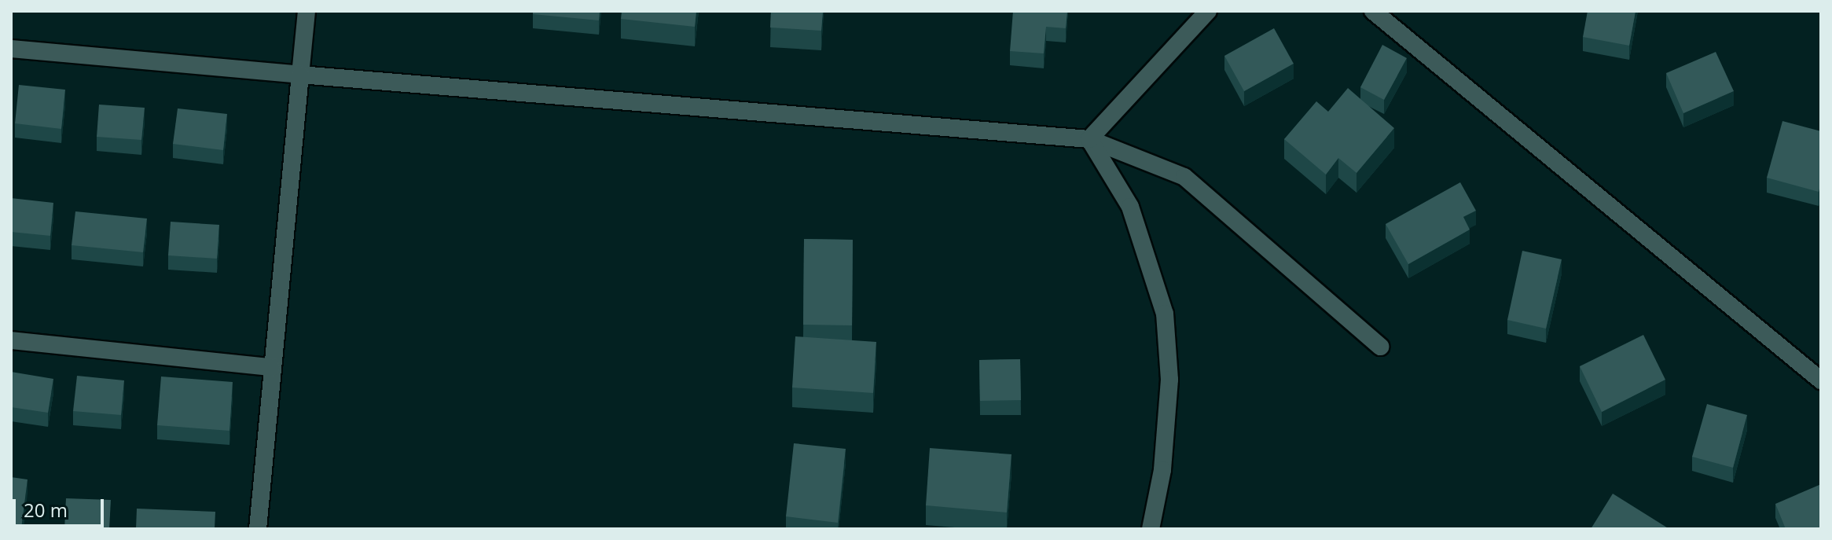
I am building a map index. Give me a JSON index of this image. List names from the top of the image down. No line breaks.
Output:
{"scale_bar":"20 m"}
